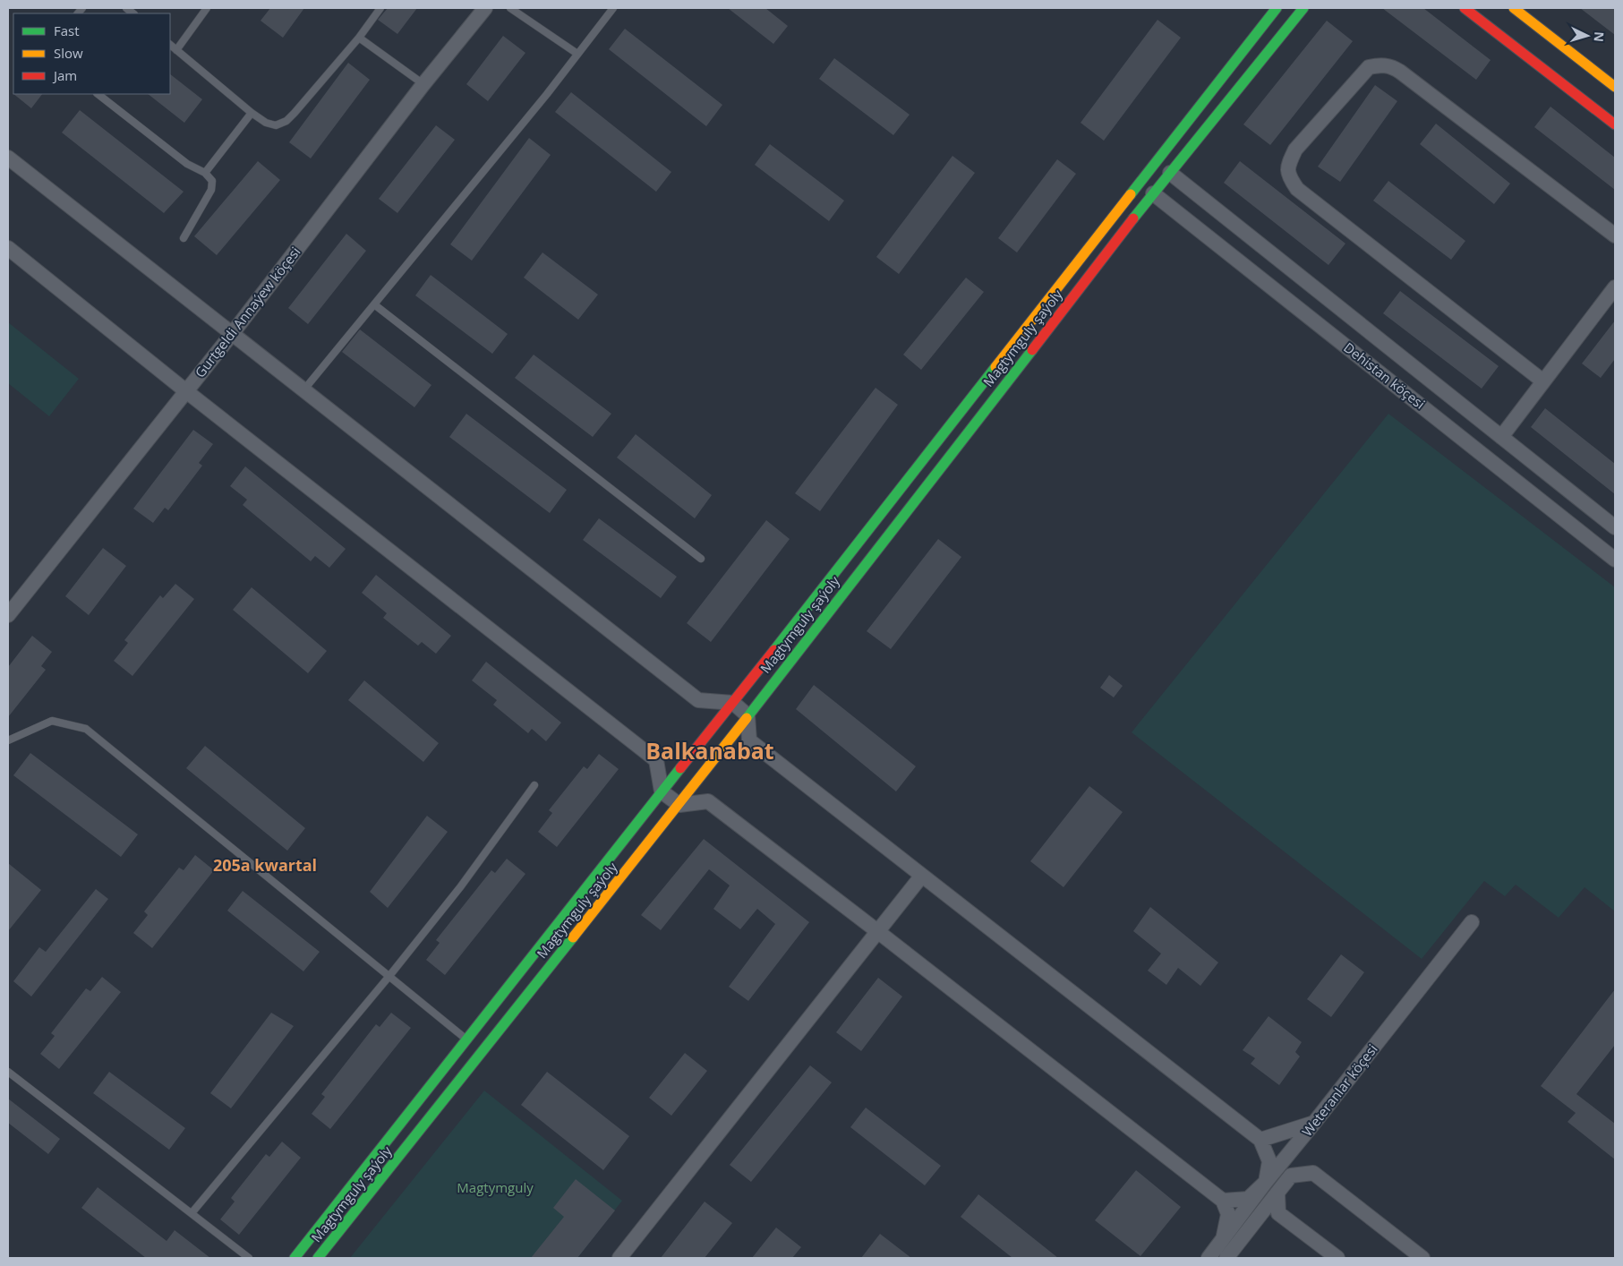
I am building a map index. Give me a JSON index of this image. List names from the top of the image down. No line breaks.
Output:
{"streets":{"street":["Gurtgeldi Annaýew köçesi","Magtymguly şaýoly","Dehistan köçesi","Weteranlar köçesi"]},"crossings":[["Magtymguly şaýoly","Dehistan köçesi"]],"districts":["Balkanabat","205a kwartal"],"parks":["Magtymguly"],"legend":["Fast","Slow","Jam"],"north":"right"}
